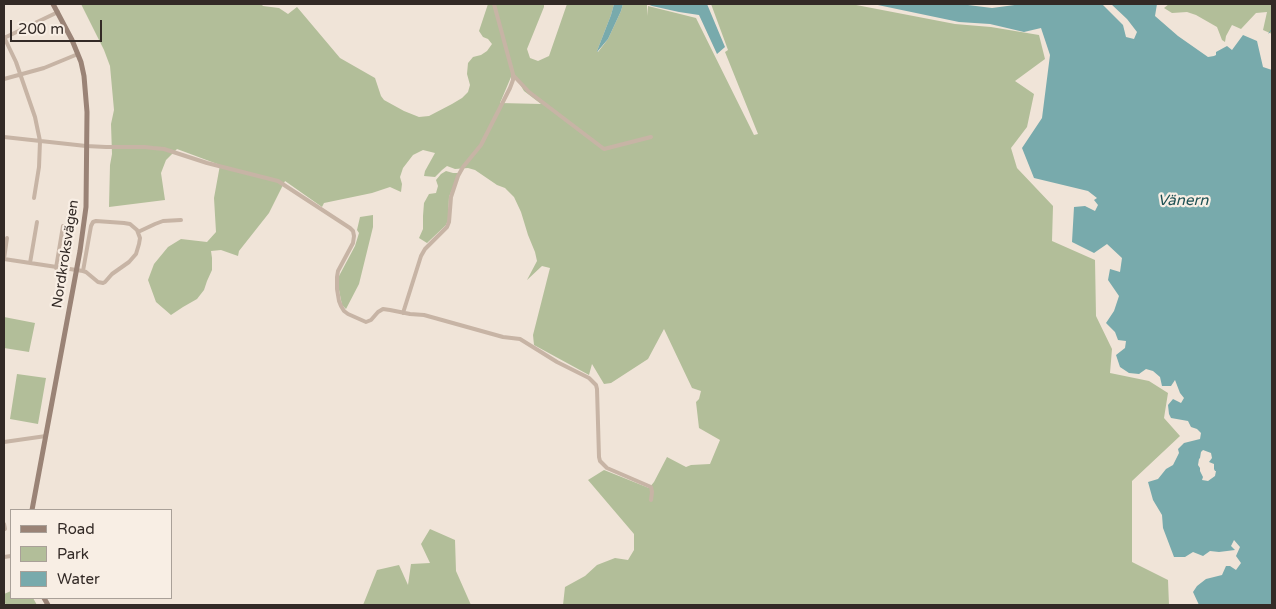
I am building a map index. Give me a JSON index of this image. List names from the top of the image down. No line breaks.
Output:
{"streets":{"street":["Nordkroksvägen"]},"water":["Vänern"],"legend":["Road","Park","Water"],"scale_bar":"200 m"}
